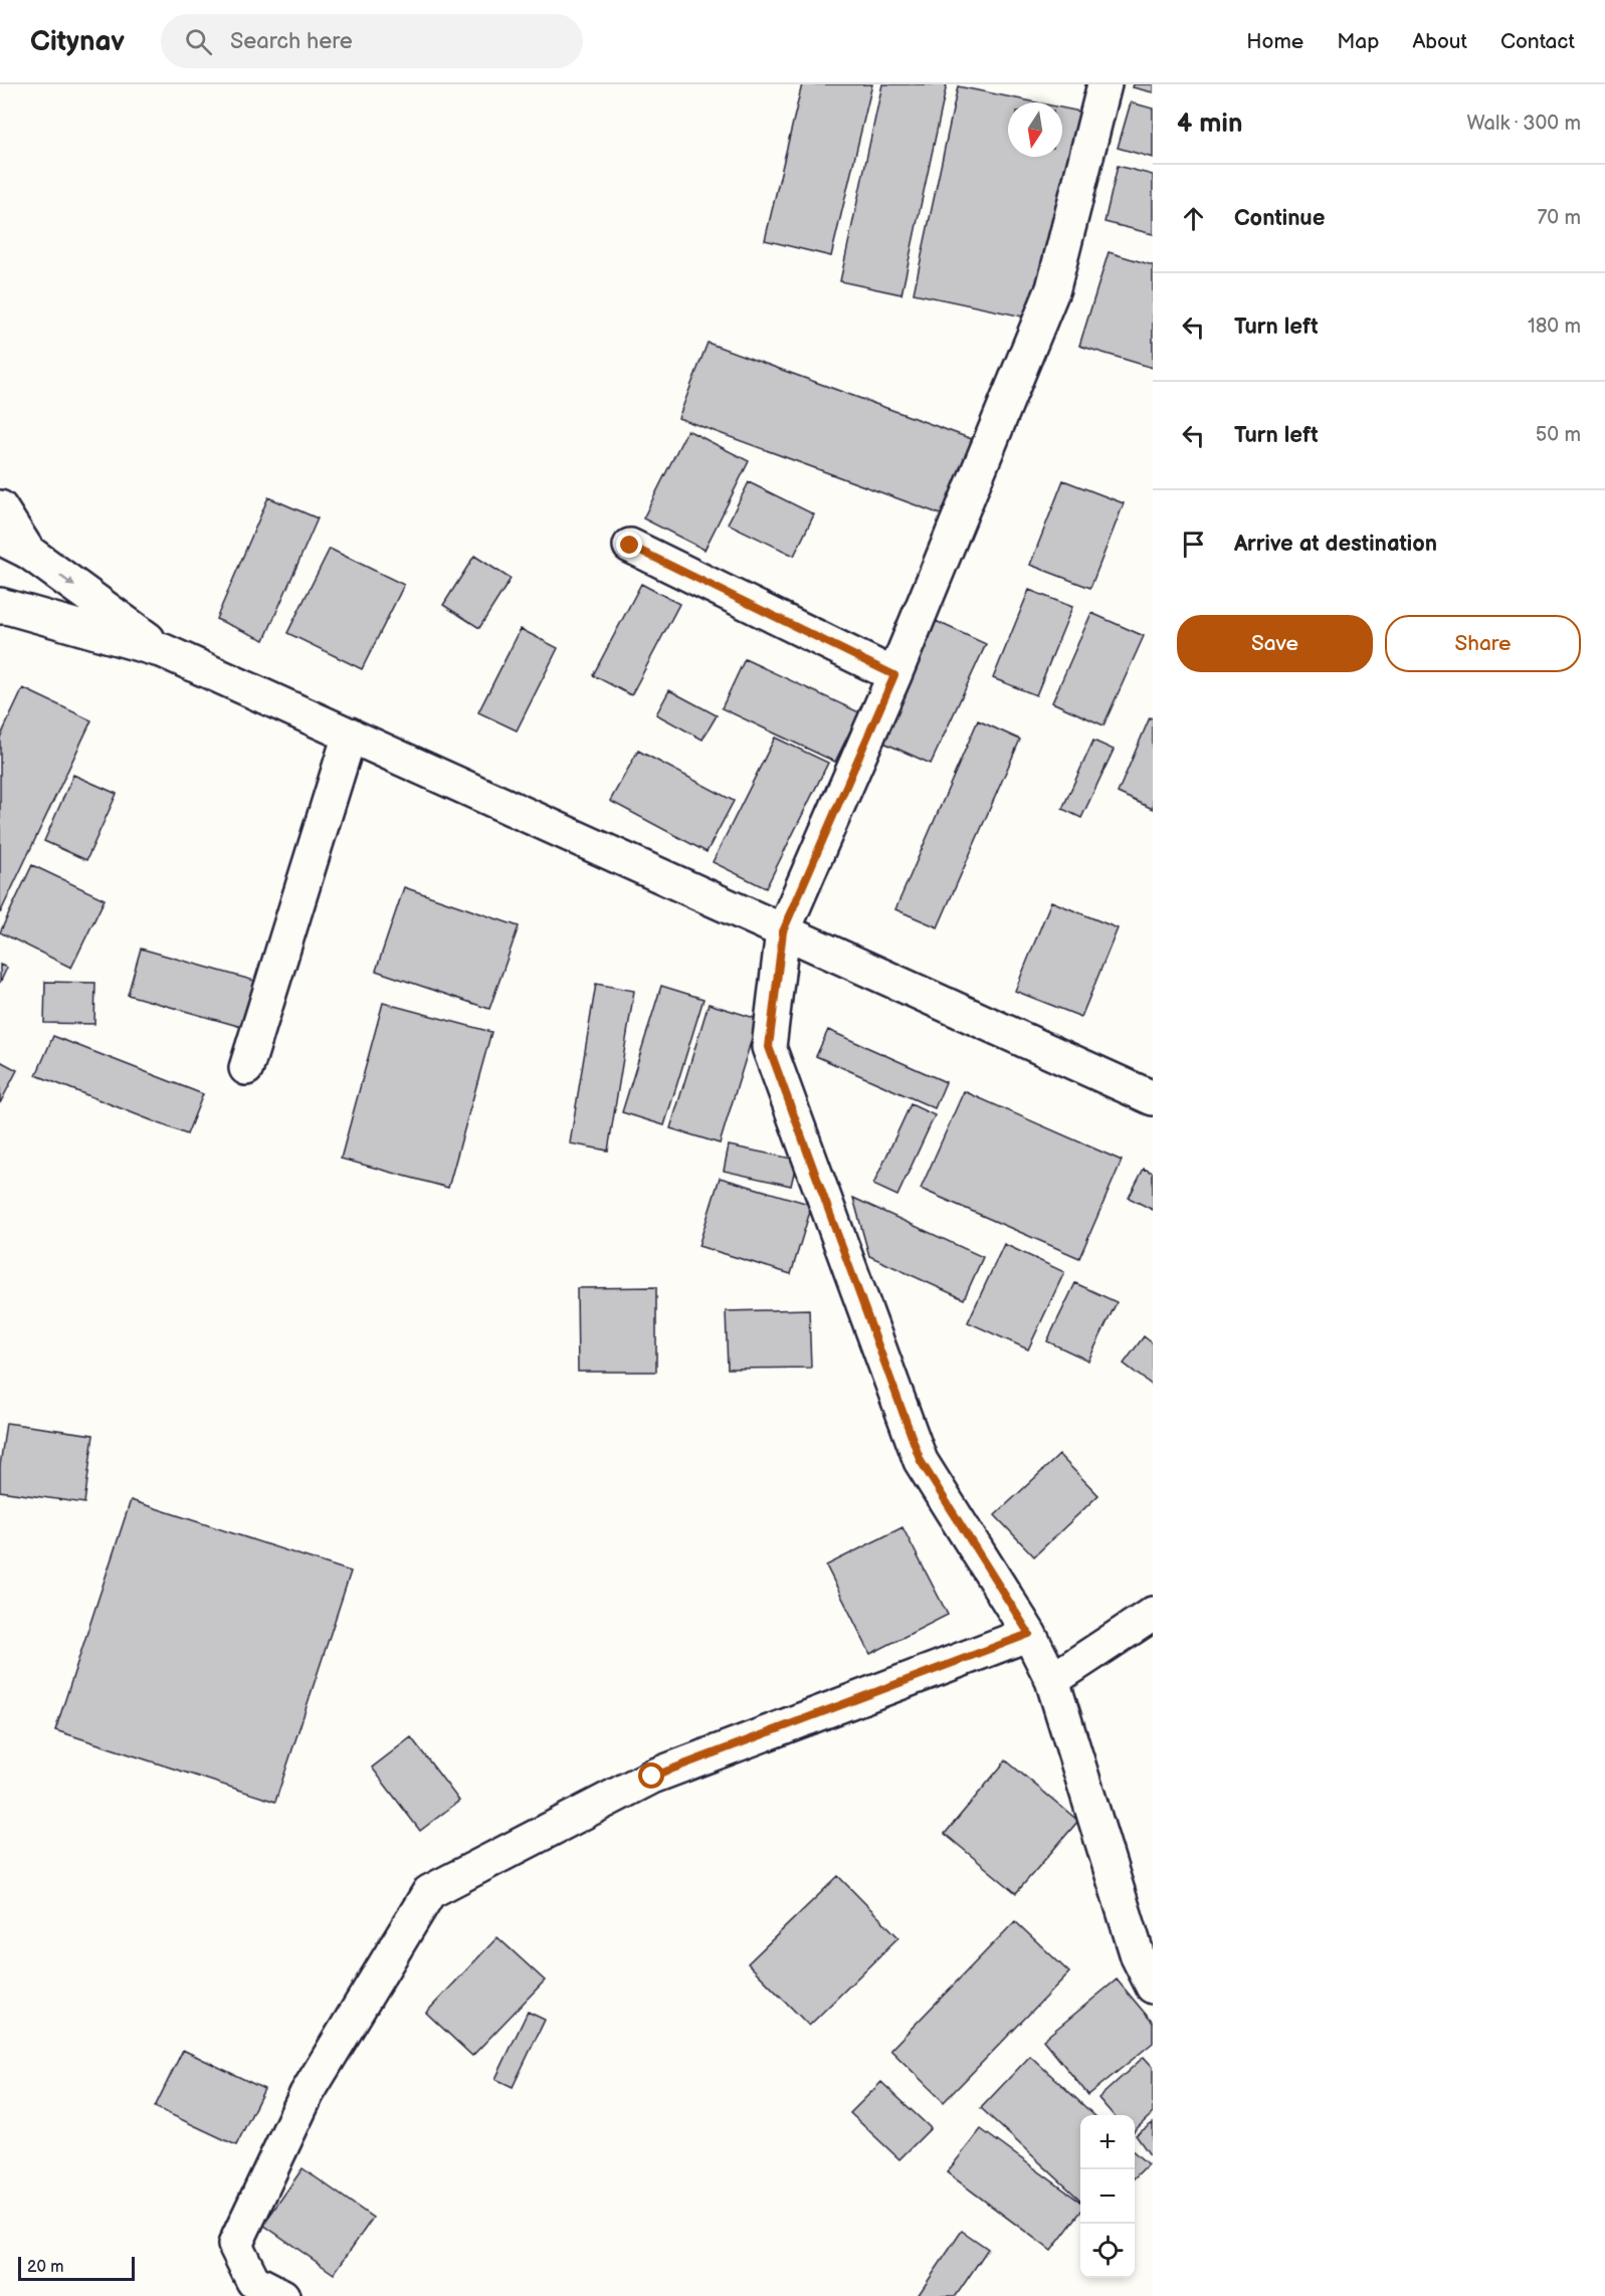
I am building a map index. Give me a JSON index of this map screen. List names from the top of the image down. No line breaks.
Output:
{"scale_bar":"20 m","north":"bottom","page":{"header":"Citynav","search":"Search here","nav":["Home","Map","About","Contact"],"heading":["4 min","Walk · 300 m"],"list":[["Continue","70 m"],["Turn left","180 m"],["Turn left","50 m"],"Arrive at destination"],"buttons":["Save","Share"],"map_buttons":["+","−"],"scale":"20 m"}}
